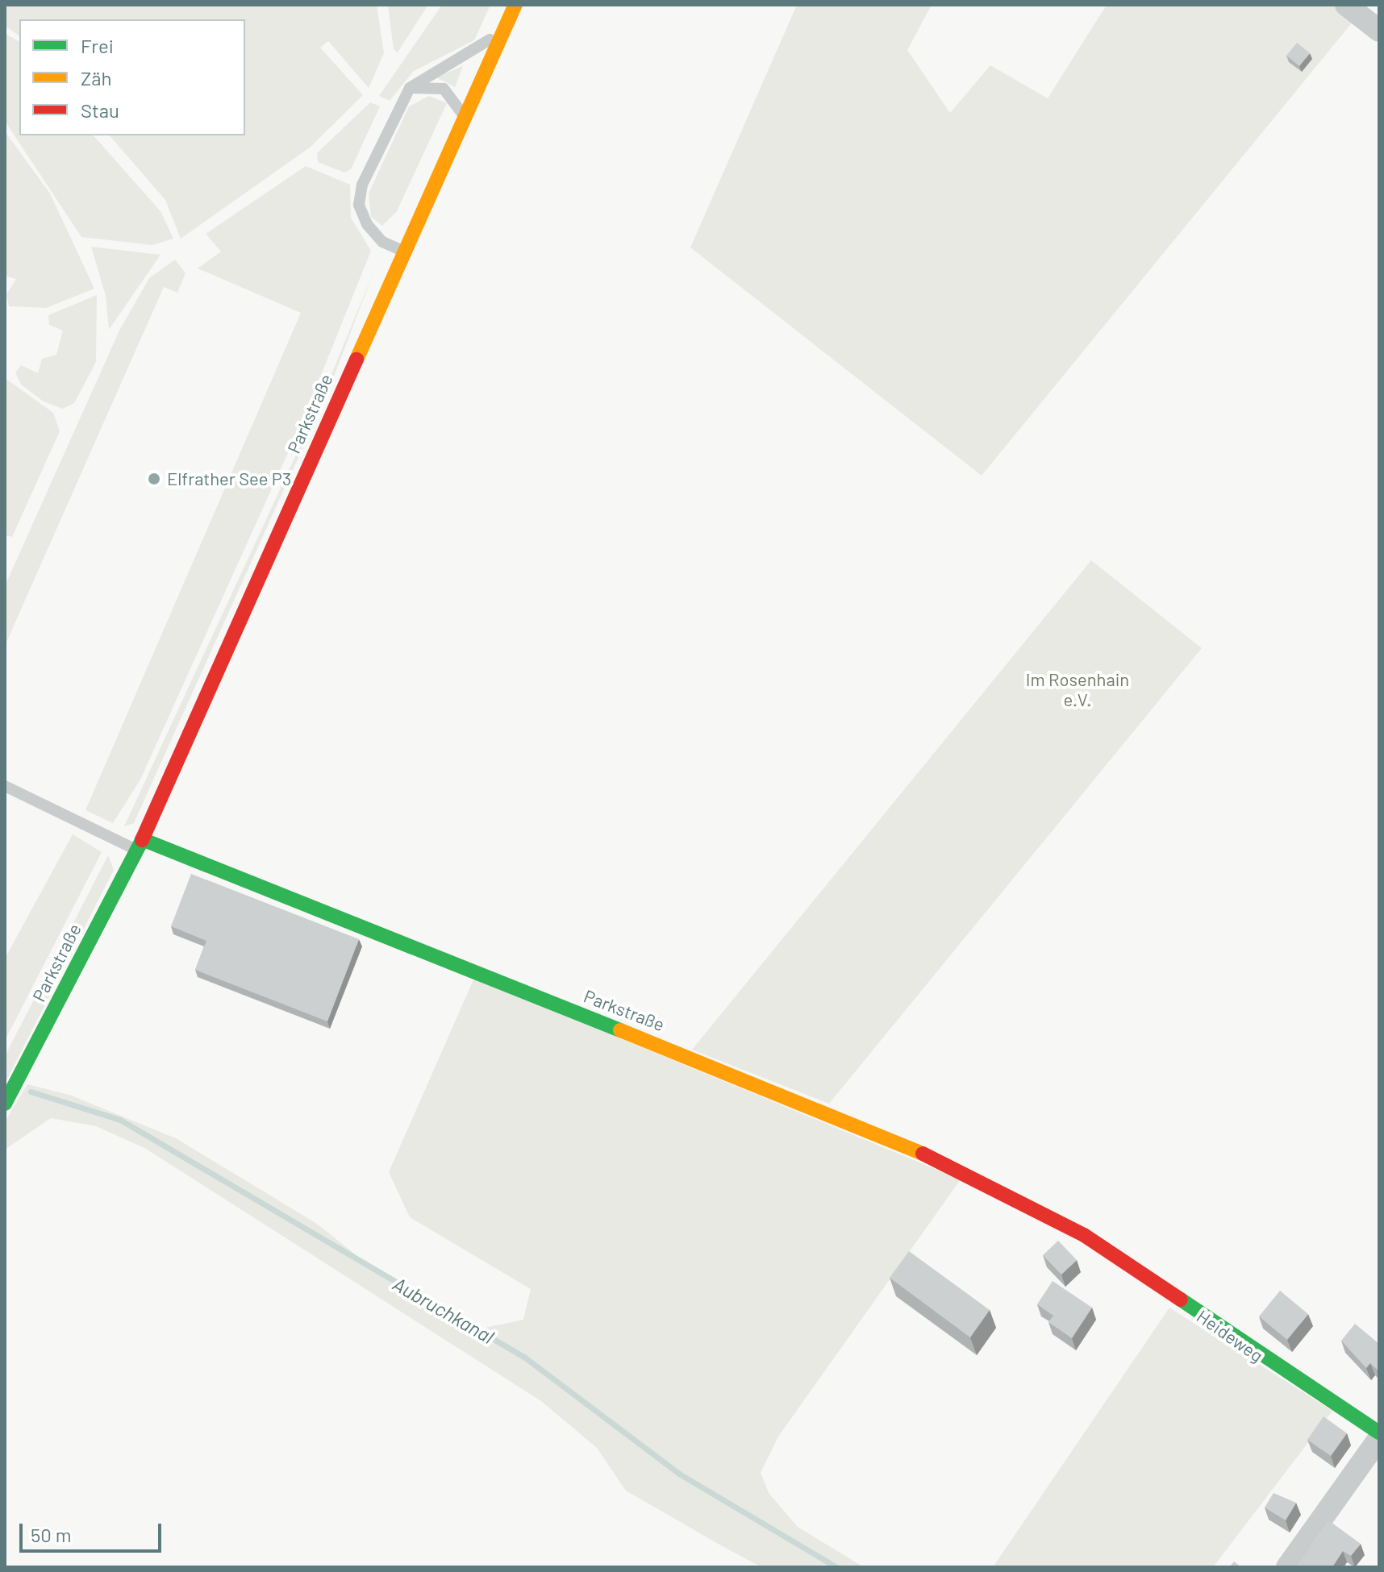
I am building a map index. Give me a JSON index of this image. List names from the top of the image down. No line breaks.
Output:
{"streets":{"street":["Parkstraße","Heideweg"]},"crossings":[["Parkstraße","Heideweg"]],"water":["Aubruchkanal"],"parks":["Im Rosenhain e.V."],"places":["Elfrather See P3"],"legend":["Frei","Zäh","Stau"],"scale_bar":"50 m"}
